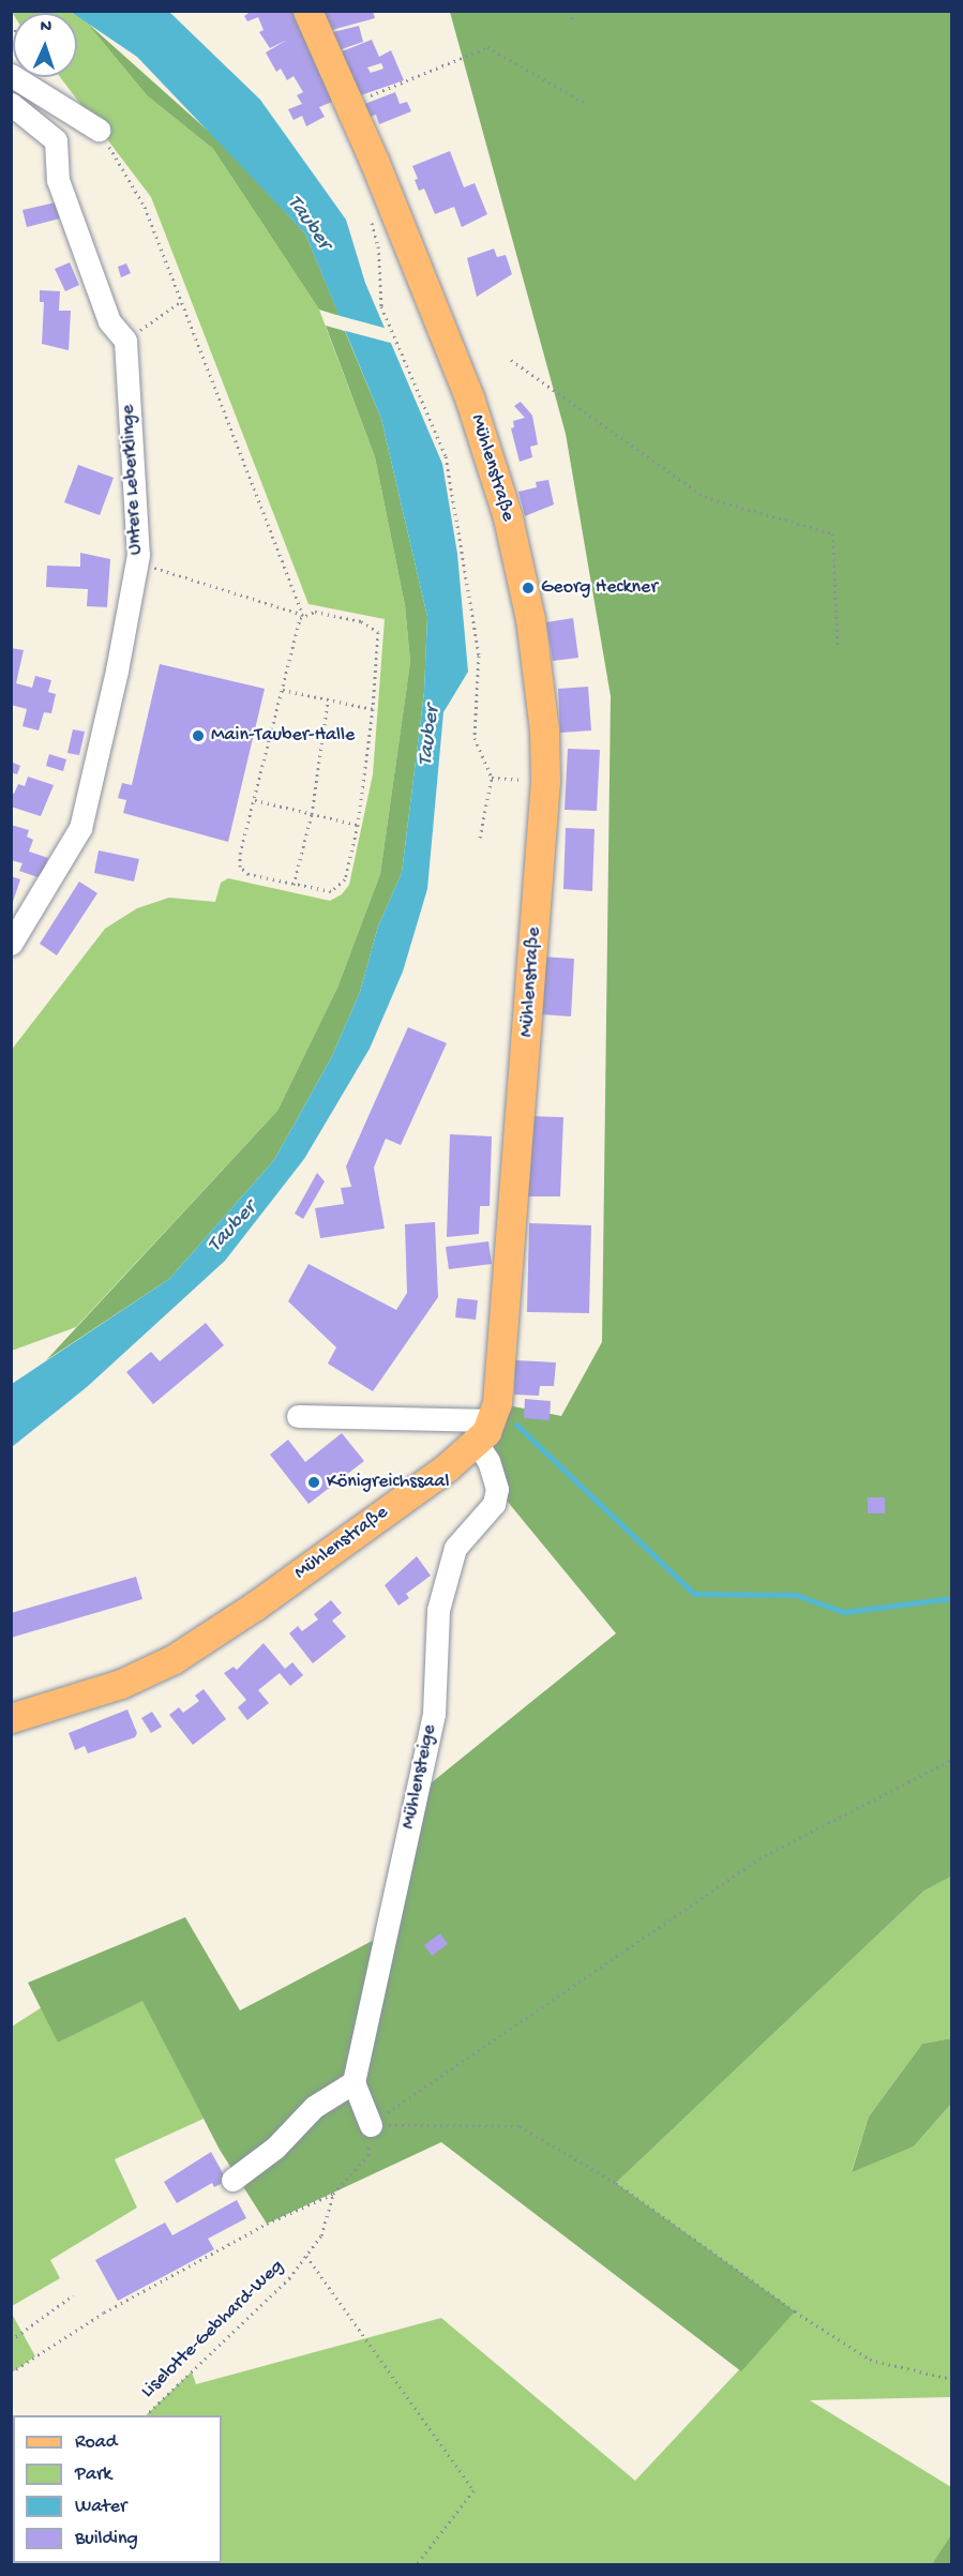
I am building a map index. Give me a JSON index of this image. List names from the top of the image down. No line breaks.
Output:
{"streets":{"main road":["Mühlenstraße"],"street":["Untere Leberklinge","Mühlensteige"],"path":["Liselotte-Gebhard-Weg"]},"crossings":[["Mühlenstraße","Mühlensteige"]],"water":["Tauber"],"places":["Georg Heckner","Main-Tauber-Halle","Königreichssaal"],"legend":["Road","Park","Water","Building"],"north":"top"}
